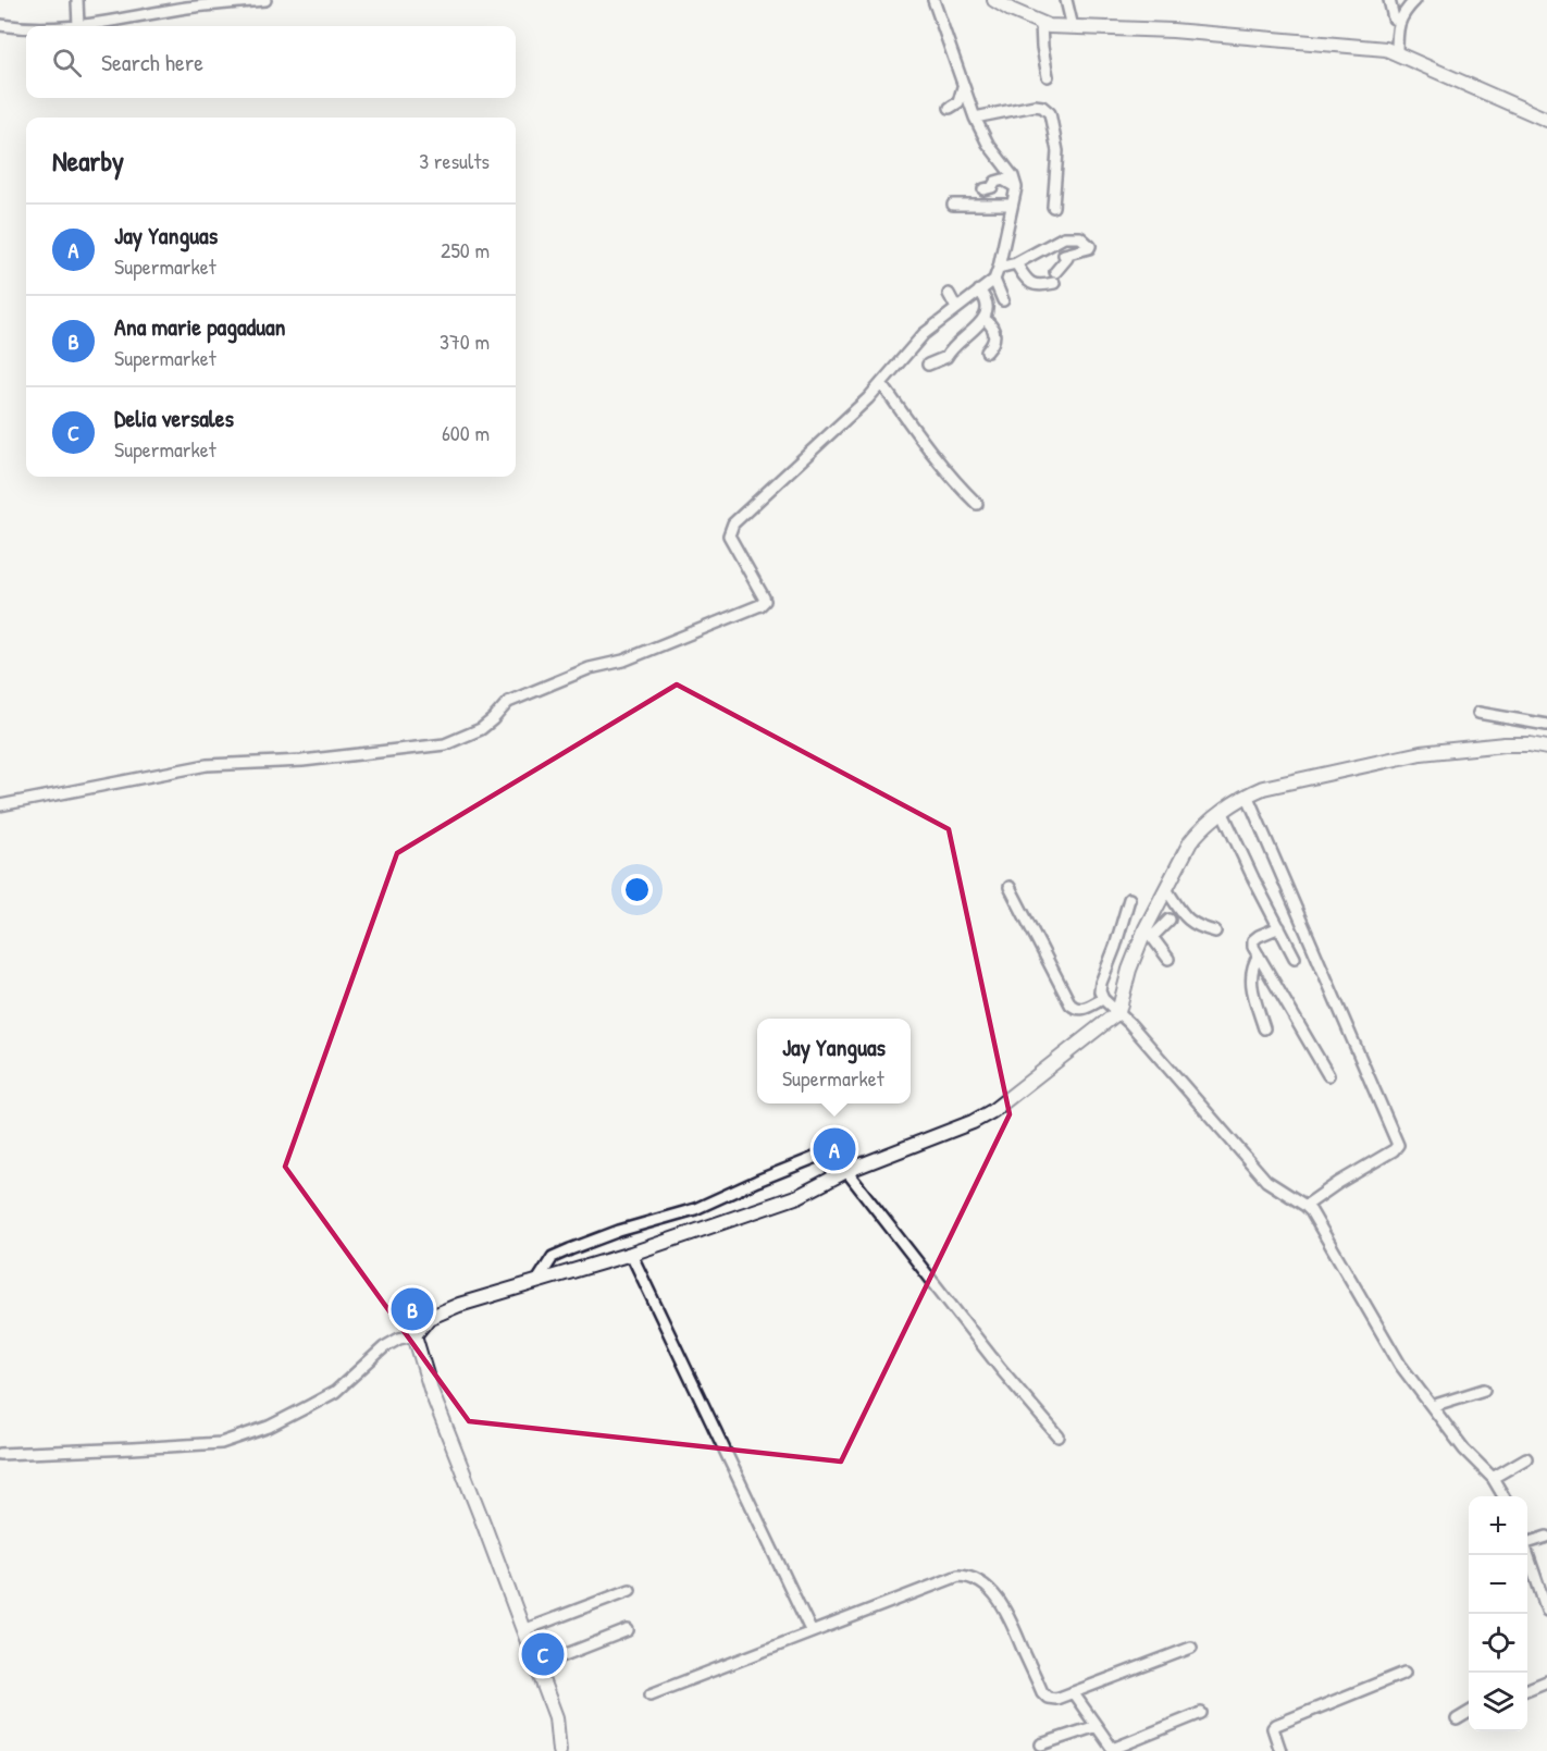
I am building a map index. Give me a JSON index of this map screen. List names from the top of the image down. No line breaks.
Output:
{"page":{"search":"Search here","heading":["Nearby","3 results"],"list":[{"mark":"A","name":"Jay Yanguas","note":"Supermarket","value":"250 m"},{"mark":"B","name":"Ana marie pagaduan","note":"Supermarket","value":"370 m"},{"mark":"C","name":"Delia versales","note":"Supermarket","value":"600 m"}],"popup":["Jay Yanguas","Supermarket"],"pins":["A","B","C"],"map_buttons":["+","−"]}}
